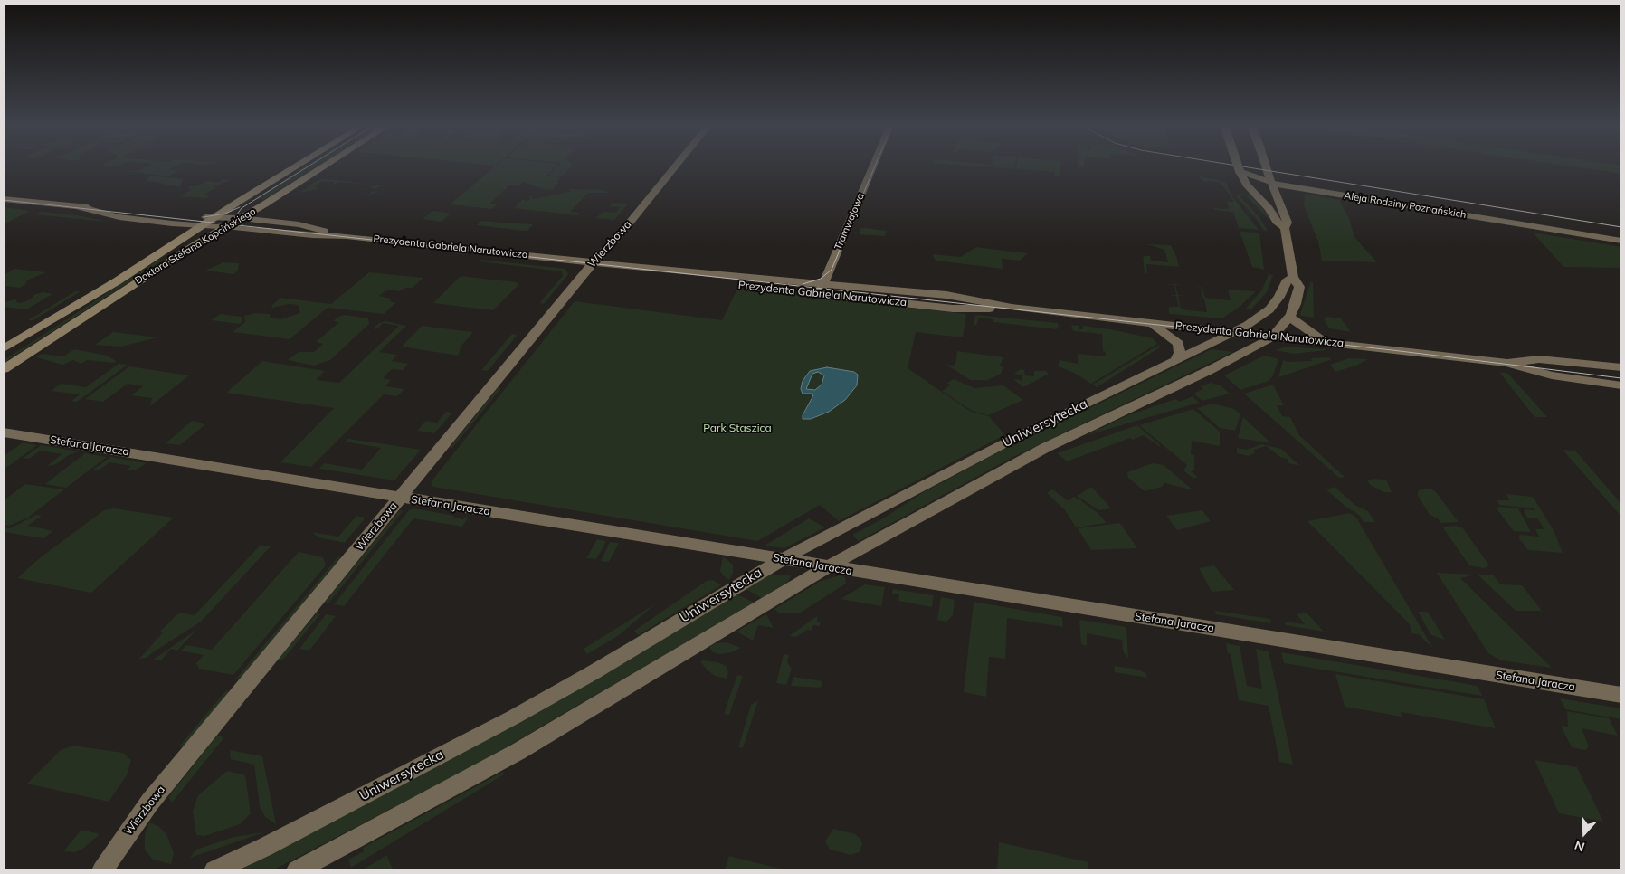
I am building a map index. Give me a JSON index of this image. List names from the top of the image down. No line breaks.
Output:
{"streets":{"main road":["Doktora Stefana Kopcińskiego"],"street":["Aleja Rodziny Poznańskich","Tramwajowa","Wierzbowa","Prezydenta Gabriela Narutowicza","Uniwersytecka","Stefana Jaracza"]},"crossings":[["Tramwajowa","Prezydenta Gabriela Narutowicza"],["Wierzbowa","Prezydenta Gabriela Narutowicza"],["Wierzbowa","Stefana Jaracza"],["Doktora Stefana Kopcińskiego","Prezydenta Gabriela Narutowicza"],["Prezydenta Gabriela Narutowicza","Uniwersytecka"],["Uniwersytecka","Stefana Jaracza"]],"parks":["Park Staszica"],"north":"bottom"}
